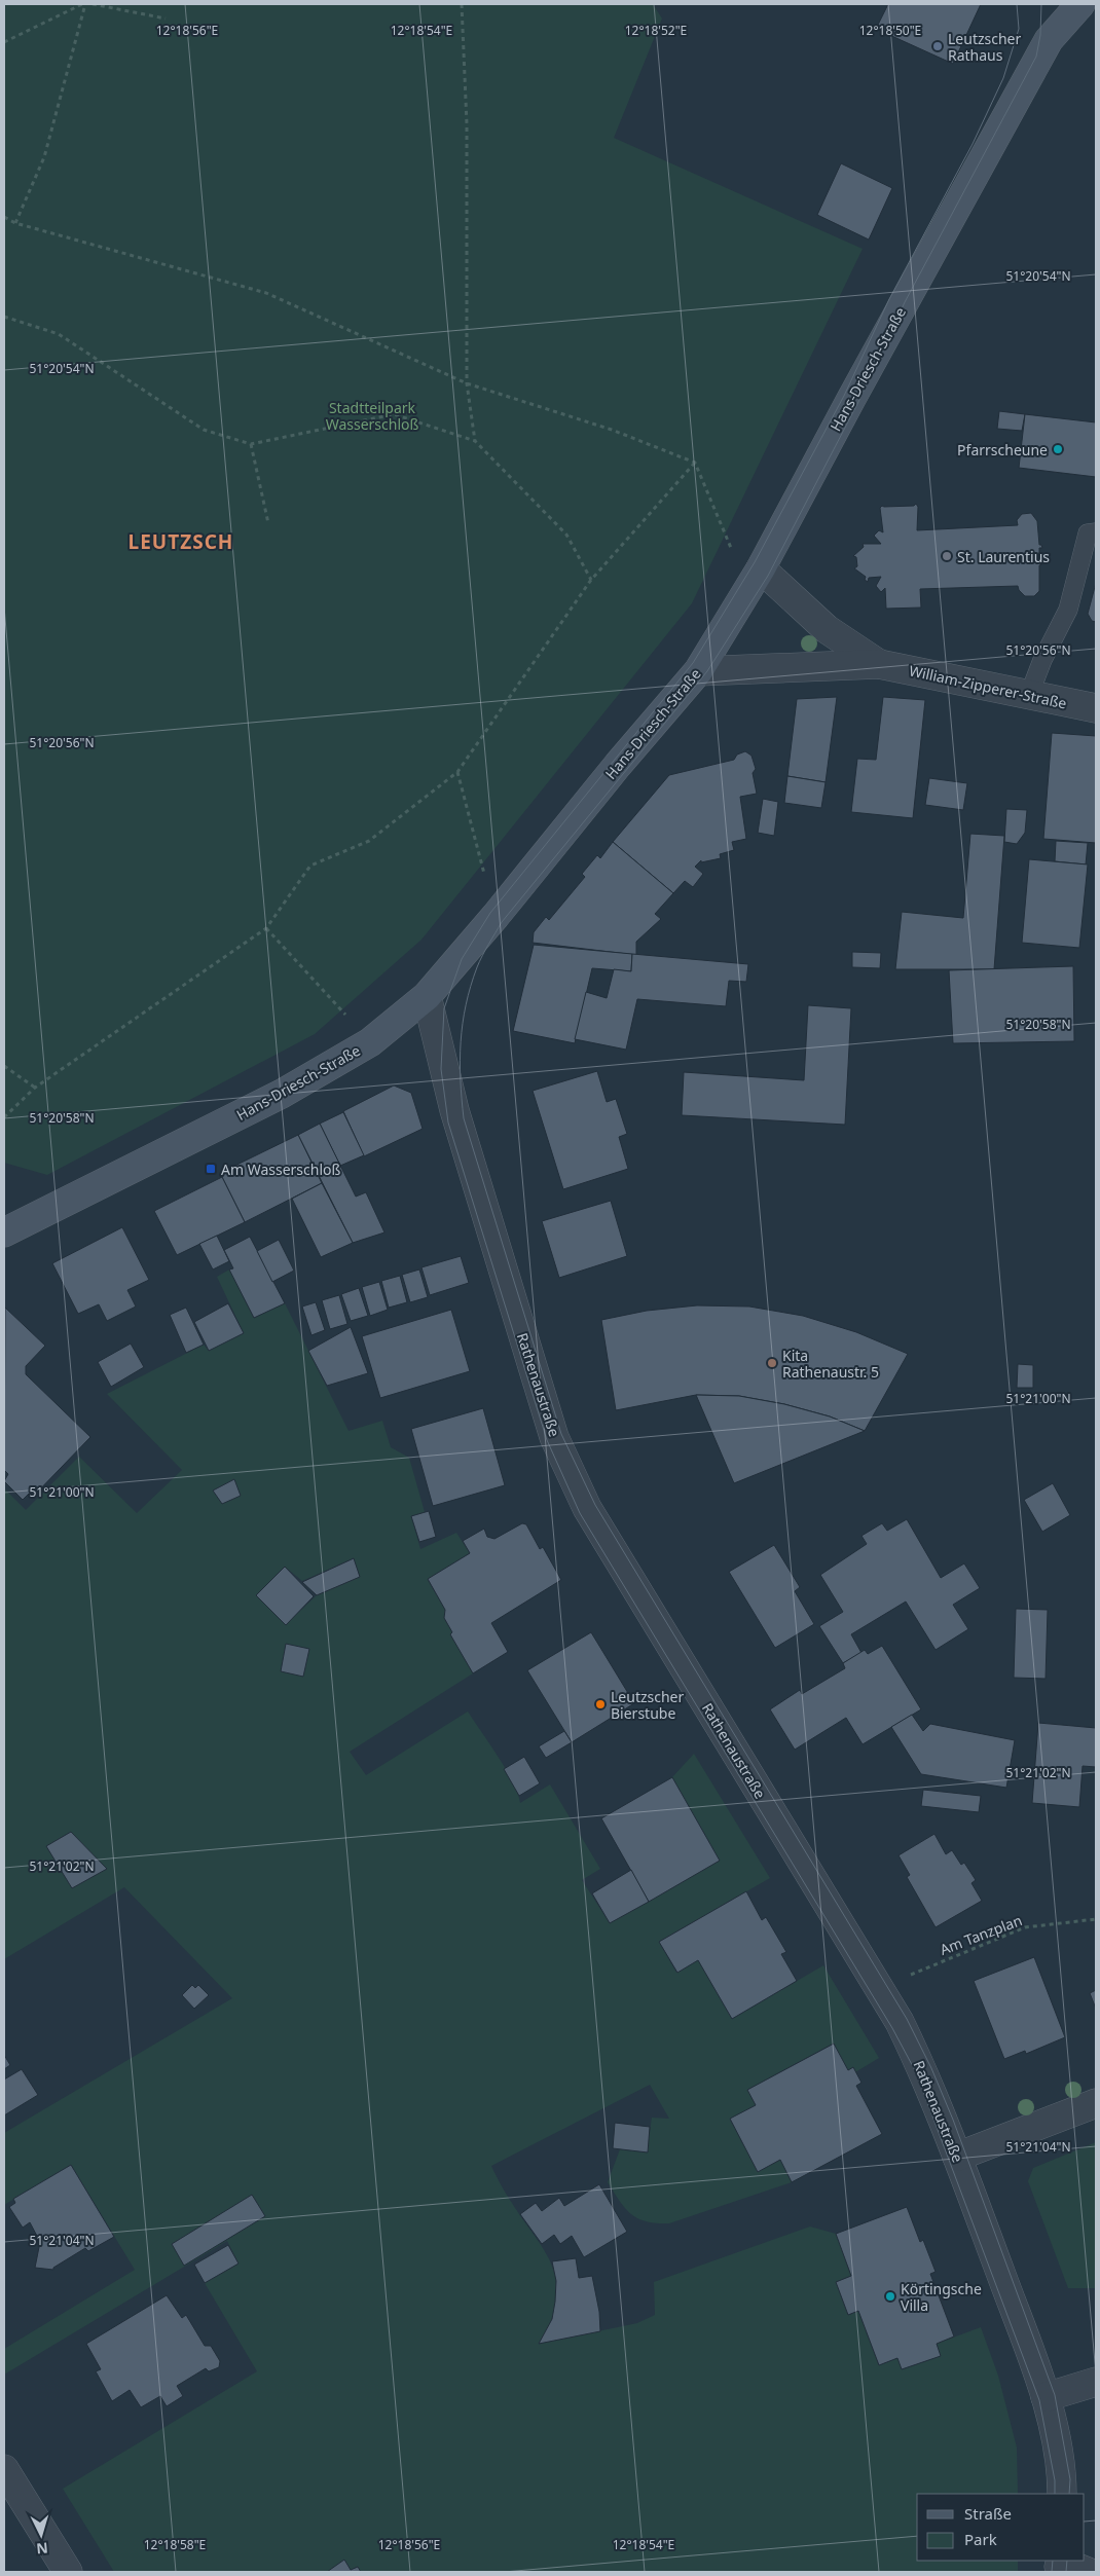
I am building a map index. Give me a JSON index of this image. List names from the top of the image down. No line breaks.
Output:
{"streets":{"main road":["Hans-Driesch-Straße"],"street":["William-Zipperer-Straße","Rathenaustraße"],"path":["Am Tanzplan"]},"crossings":[["Hans-Driesch-Straße","William-Zipperer-Straße"],["Hans-Driesch-Straße","Rathenaustraße"],["Rathenaustraße","Am Tanzplan"]],"districts":["LEUTZSCH"],"parks":["Stadtteilpark Wasserschloß"],"places":{"other":["Leutzscher Rathaus","Pfarrscheune","St. Laurentius","Kita Rathenaustr. 5","Leutzscher Bierstube","Körtingsche Villa"],"transit":["Am Wasserschloß"]},"legend":["Straße","Park"],"north":"bottom","coordinates":["12°18'56\"E","12°18'54\"E","12°18'52\"E","12°18'50\"E","51°20'54\"N","51°20'56\"N","51°20'58\"N","51°21'00\"N","51°21'02\"N","51°21'04\"N","12°18'58\"E"]}
